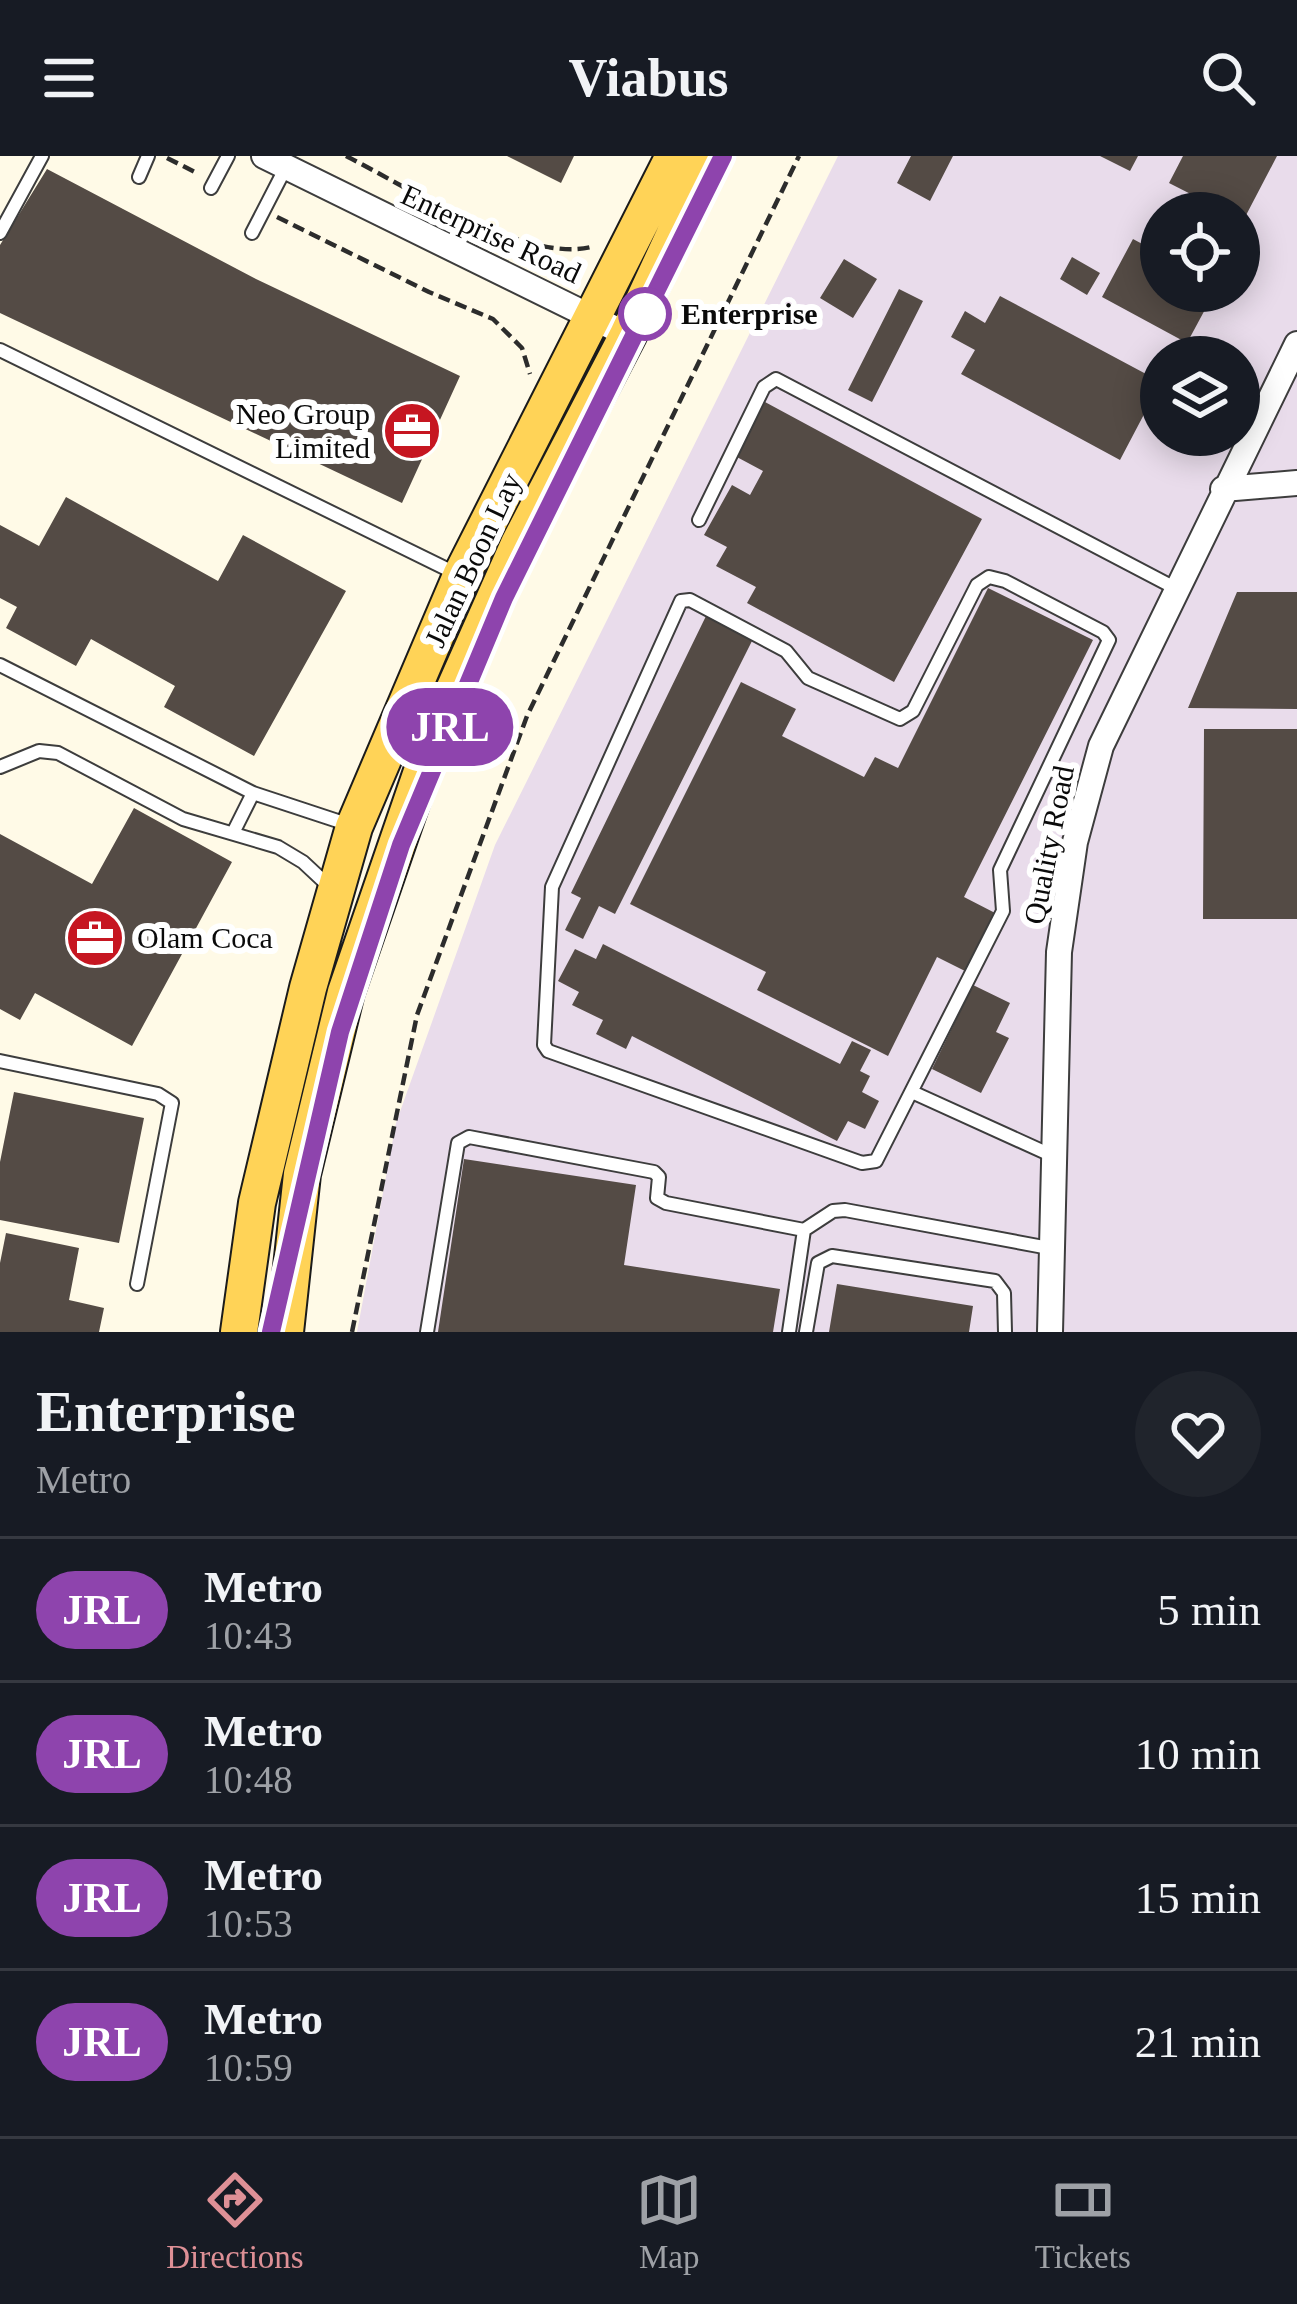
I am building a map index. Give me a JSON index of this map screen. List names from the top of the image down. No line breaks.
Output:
{"streets":{"main road":["Jalan Boon Lay"],"street":["Enterprise Road","Quality Road"]},"crossings":[["Enterprise Road","Jalan Boon Lay"]],"places":{"other":["Enterprise"],"office":["Neo Group Limited","Olam Coca"]},"lines":["metro line JRL"],"page":{"header":"Viabus","on_map":"JRL","heading":["Enterprise","Metro"],"list":[{"mark":"JRL","name":"Metro","note":"10:43","value":"5 min"},{"mark":"JRL","name":"Metro","note":"10:48","value":"10 min"},{"mark":"JRL","name":"Metro","note":"10:53","value":"15 min"},{"mark":"JRL","name":"Metro","note":"10:59","value":"21 min"}],"tabs":["Directions","Map","Tickets"]}}
